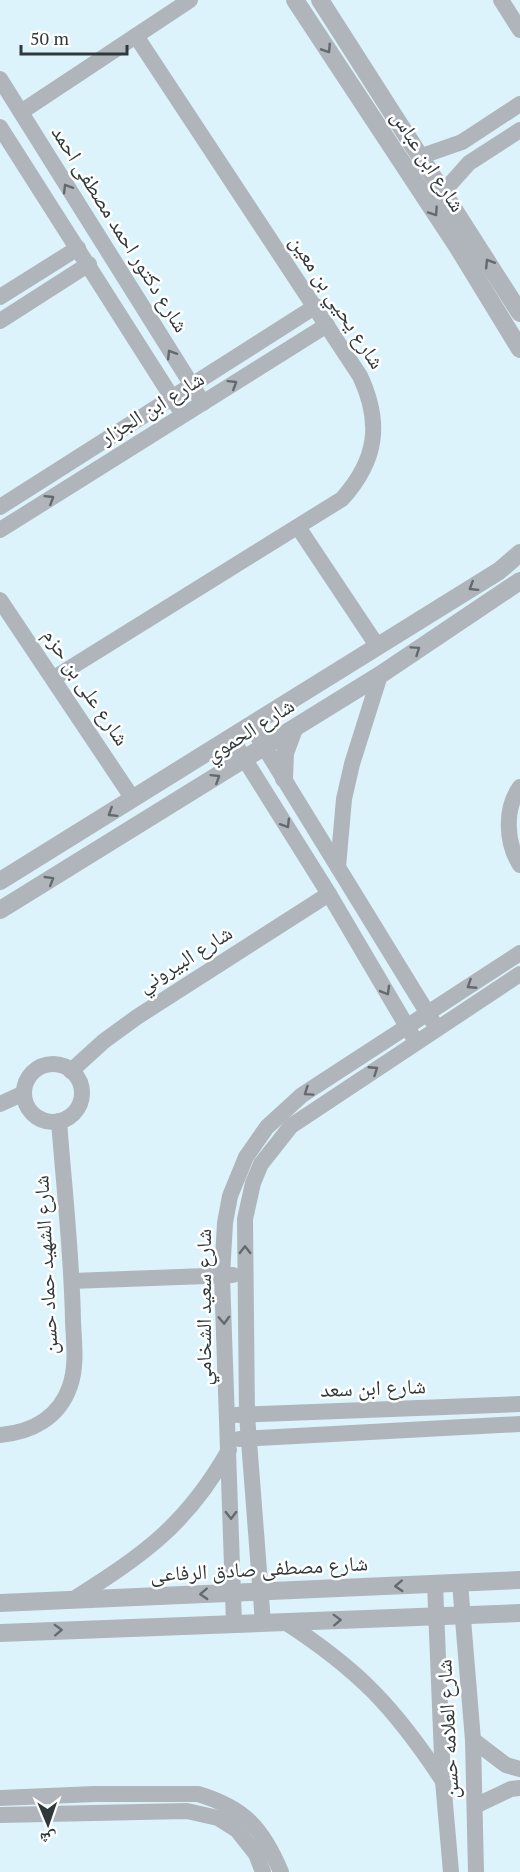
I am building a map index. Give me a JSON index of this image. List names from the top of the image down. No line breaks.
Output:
{"streets":{"street":["شارع ابن عباس","شارع دكتور احمد مصطفى احمد","شارع يحيي بن معين","شارع ابن الجزار","شارع على بن حزم","شارع الحموي","شارع البيروني","شارع الشهيد حماد حسن","شارع سعيد الشخامي","شارع ابن سعد","شارع مصطفى صادق الرفاعى","شارع العلامه حسن"]},"crossings":[["شارع دكتور احمد مصطفى احمد","شارع ابن الجزار"],["شارع يحيي بن معين","شارع ابن الجزار"],["شارع يحيي بن معين","شارع على بن حزم"],["شارع على بن حزم","شارع الحموي"],["شارع البيروني","شارع الشهيد حماد حسن"],["شارع سعيد الشخامي","شارع ابن سعد"],["شارع سعيد الشخامي","شارع مصطفى صادق الرفاعى"],["شارع مصطفى صادق الرفاعى","شارع العلامه حسن"]],"scale_bar":"50 m","north":"bottom"}
